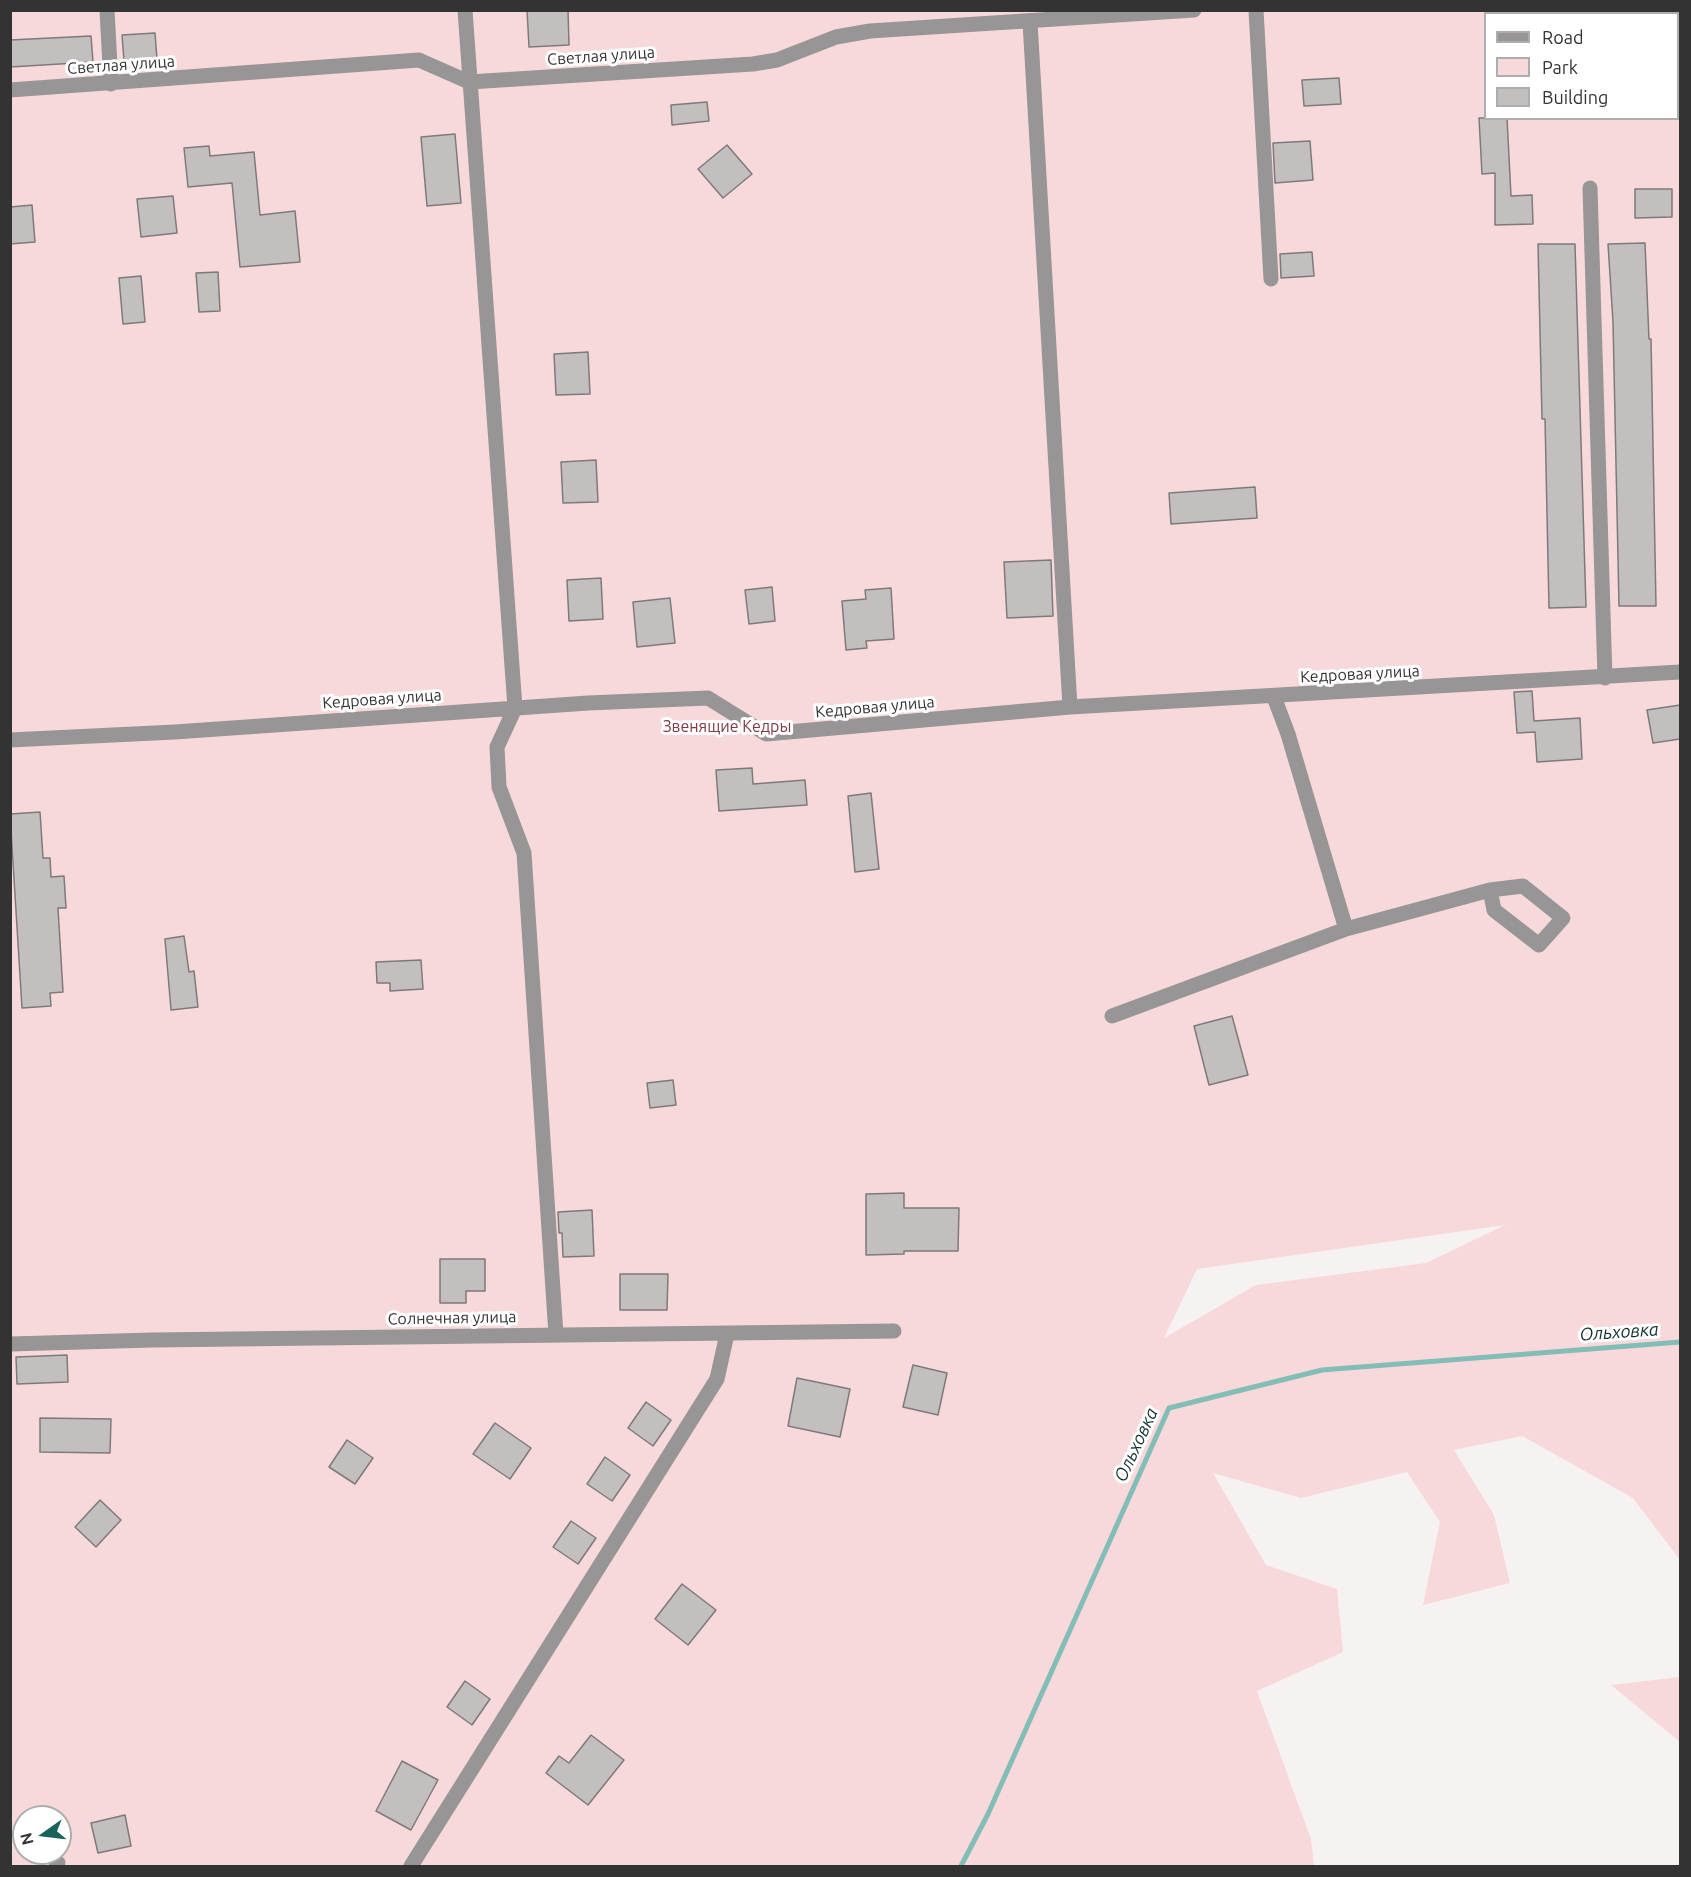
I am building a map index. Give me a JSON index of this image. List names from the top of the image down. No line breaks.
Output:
{"streets":{"street":["Светлая улица","Кедровая улица","Солнечная улица"]},"water":["Ольховка"],"parks":["Звенящие Кедры"],"legend":["Road","Park","Building"],"north":"left"}
